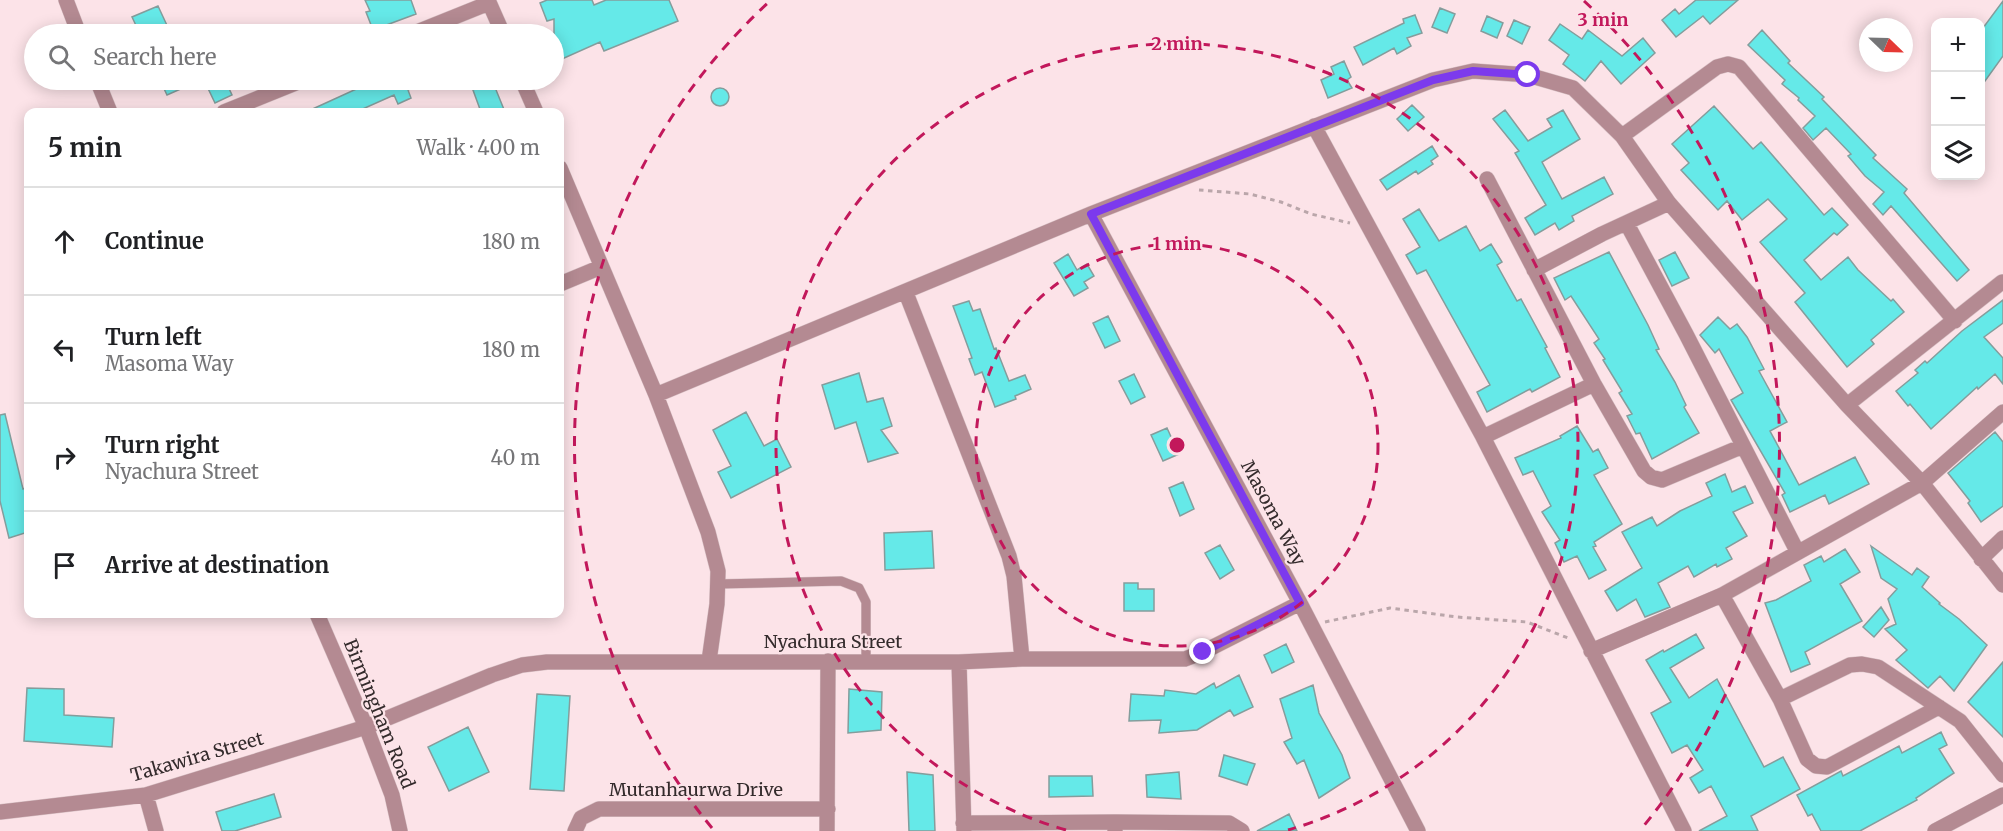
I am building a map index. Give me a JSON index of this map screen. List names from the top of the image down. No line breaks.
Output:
{"streets":{"street":["Masoma Way","Nyachura Street","Birmingham Road","Takawira Street","Mutanhaurwa Drive"]},"crossings":[["Masoma Way","Nyachura Street"],["Nyachura Street","Birmingham Road"],["Nyachura Street","Takawira Street"],["Birmingham Road","Takawira Street"]],"north":"bottom right","page":{"map_buttons":["+","−"],"search":"Search here","heading":["5 min","Walk · 400 m"],"list":[["Continue","180 m"],["Turn left","Masoma Way","180 m"],["Turn right","Nyachura Street","40 m"],"Arrive at destination"]},"rings":["3 min","2 min","1 min"]}
